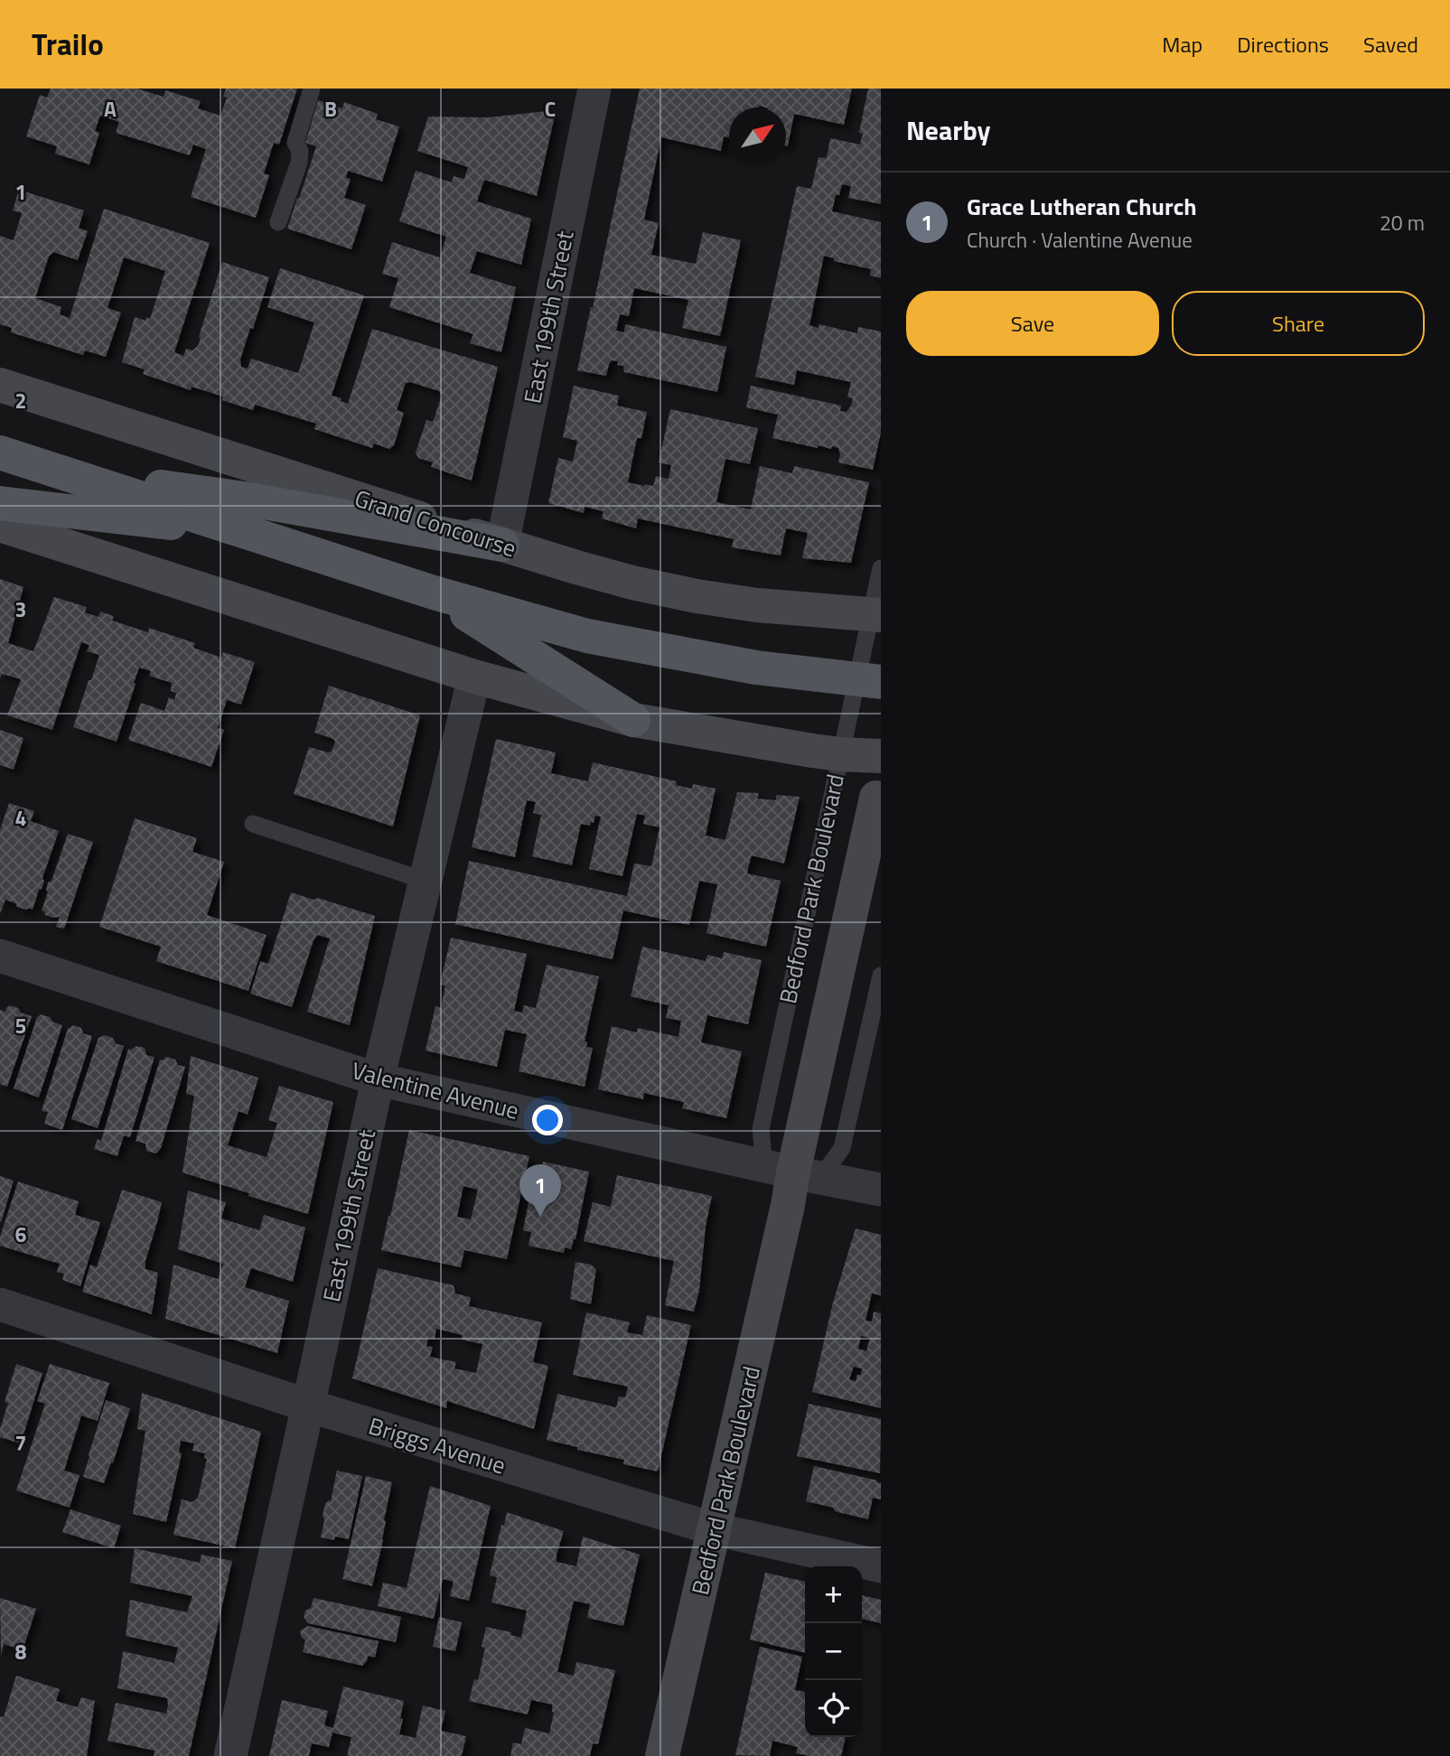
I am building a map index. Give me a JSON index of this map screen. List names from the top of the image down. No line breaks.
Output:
{"streets":{"street":["East 199th Street","Grand Concourse","Bedford Park Boulevard","Valentine Avenue","Briggs Avenue"]},"crossings":[["East 199th Street","Grand Concourse"],["East 199th Street","Valentine Avenue"],["East 199th Street","Briggs Avenue"],["Grand Concourse","Bedford Park Boulevard"],["Bedford Park Boulevard","Valentine Avenue"],["Bedford Park Boulevard","Briggs Avenue"]],"north":"top right","page":{"header":"Trailo","nav":["Map","Directions","Saved"],"heading":"Nearby","list":[{"mark":"1","name":"Grace Lutheran Church","note":"Church · Valentine Avenue","value":"20 m"}],"buttons":["Save","Share"],"pins":"1","map_buttons":["+","−"]},"grid":{"columns":["A","B","C"],"rows":["1","2","3","4","5","6","7","8"]}}
